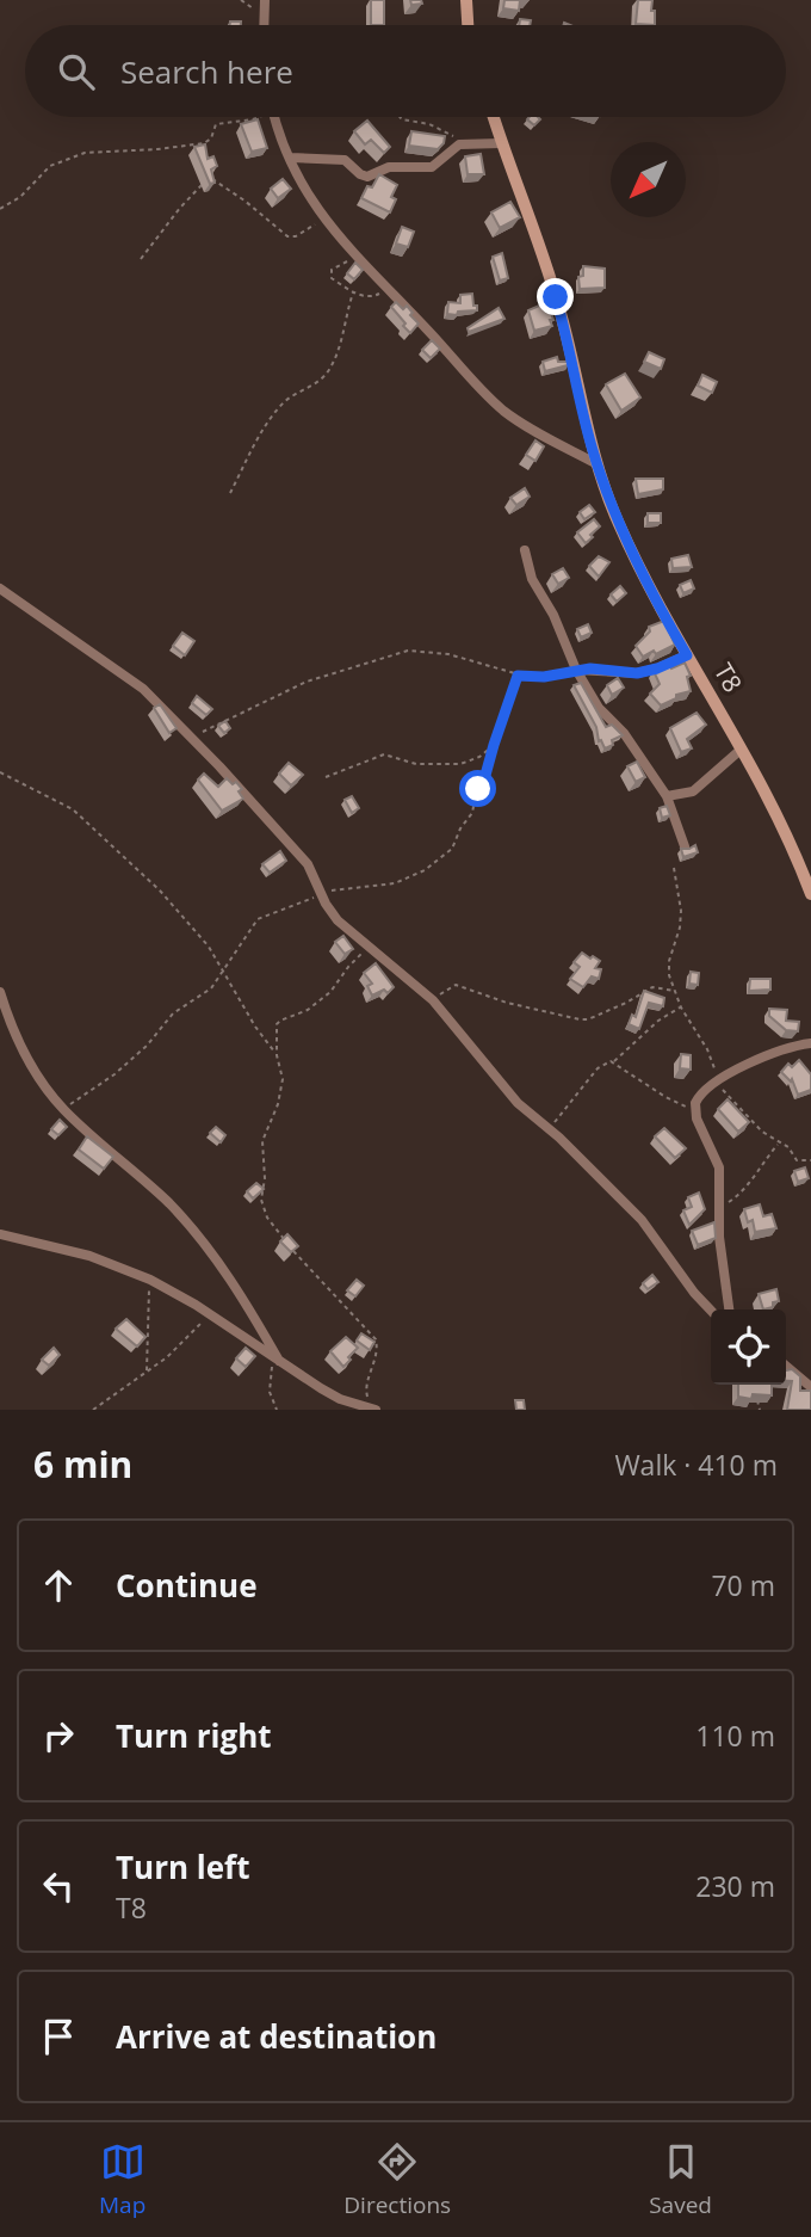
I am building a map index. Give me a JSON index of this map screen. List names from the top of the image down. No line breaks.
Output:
{"streets":{"street":["T8"]},"north":"bottom left","page":{"search":"Search here","heading":["6 min","Walk · 410 m"],"list":[["Continue","70 m"],["Turn right","110 m"],["Turn left","T8","230 m"],"Arrive at destination"],"nav":["Map","Directions","Saved"]}}
